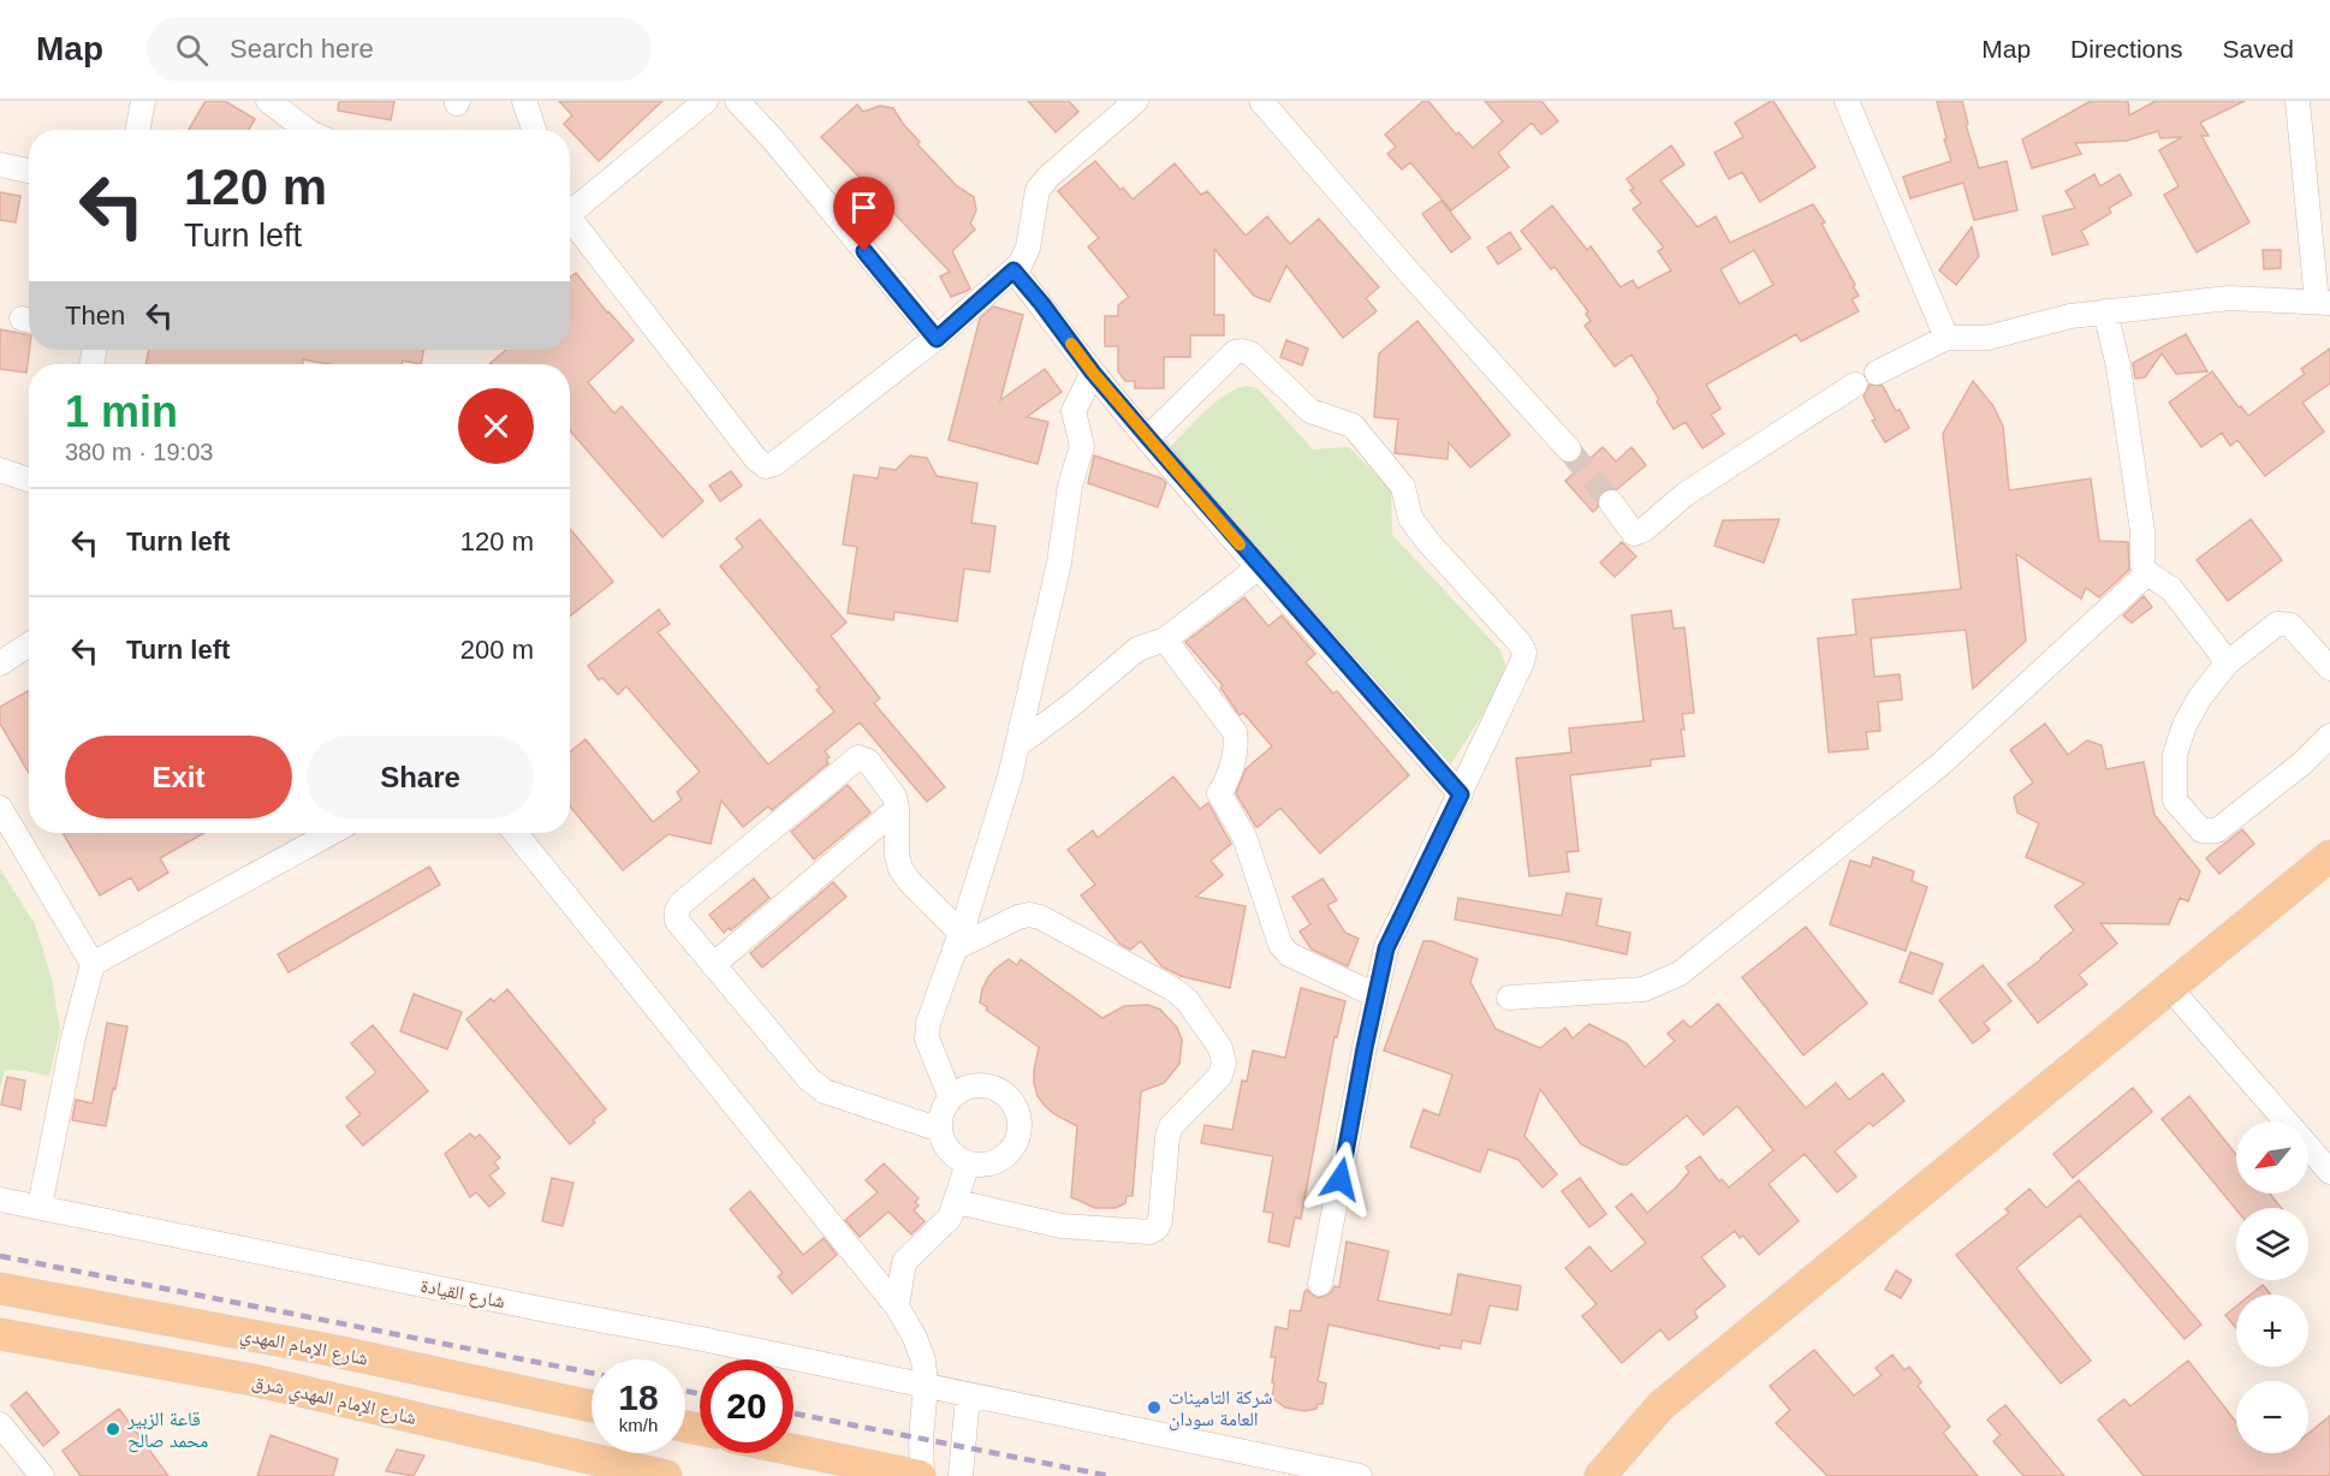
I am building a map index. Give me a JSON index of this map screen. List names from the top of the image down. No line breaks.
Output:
{"streets":{"main road":["شارع الإمام المهدي","شارع الإمام المهدي شرق"],"street":["شارع القيادة"]},"places":["شركة التامينات العامة سودان","قاعة الزبير محمد صالح"],"north":"bottom left","page":{"header":"Map","search":"Search here","nav":["Map","Directions","Saved"],"turn":["120 m","Turn left"],"then":"Then","heading":["1 min","380 m · 19:03"],"list":[{"name":"Turn left","value":"120 m"},{"name":"Turn left","value":"200 m"}],"buttons":["Exit","Share"],"map_buttons":["+","−"],"speed":"18 km/h","limit":"20"}}
